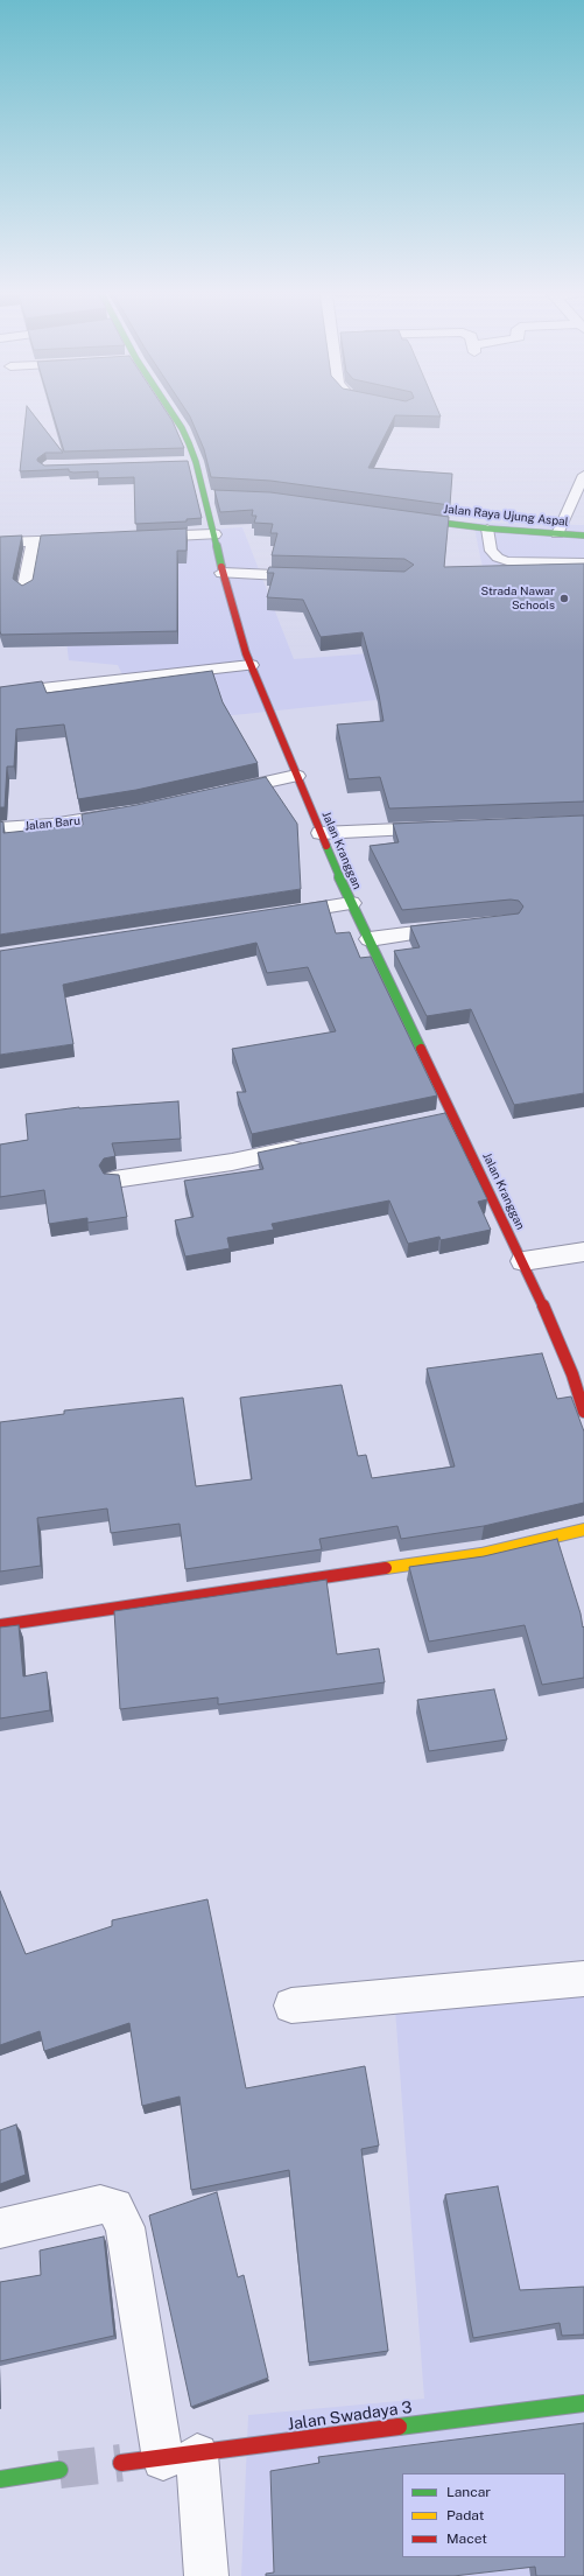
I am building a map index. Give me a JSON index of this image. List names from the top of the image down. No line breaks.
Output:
{"streets":{"main road":["Jalan Raya Ujung Aspal","Jalan Kranggan","Jalan Swadaya 3"],"street":["Jalan Baru"]},"places":["Strada Nawar Schools"],"legend":["Lancar","Padat","Macet"]}
